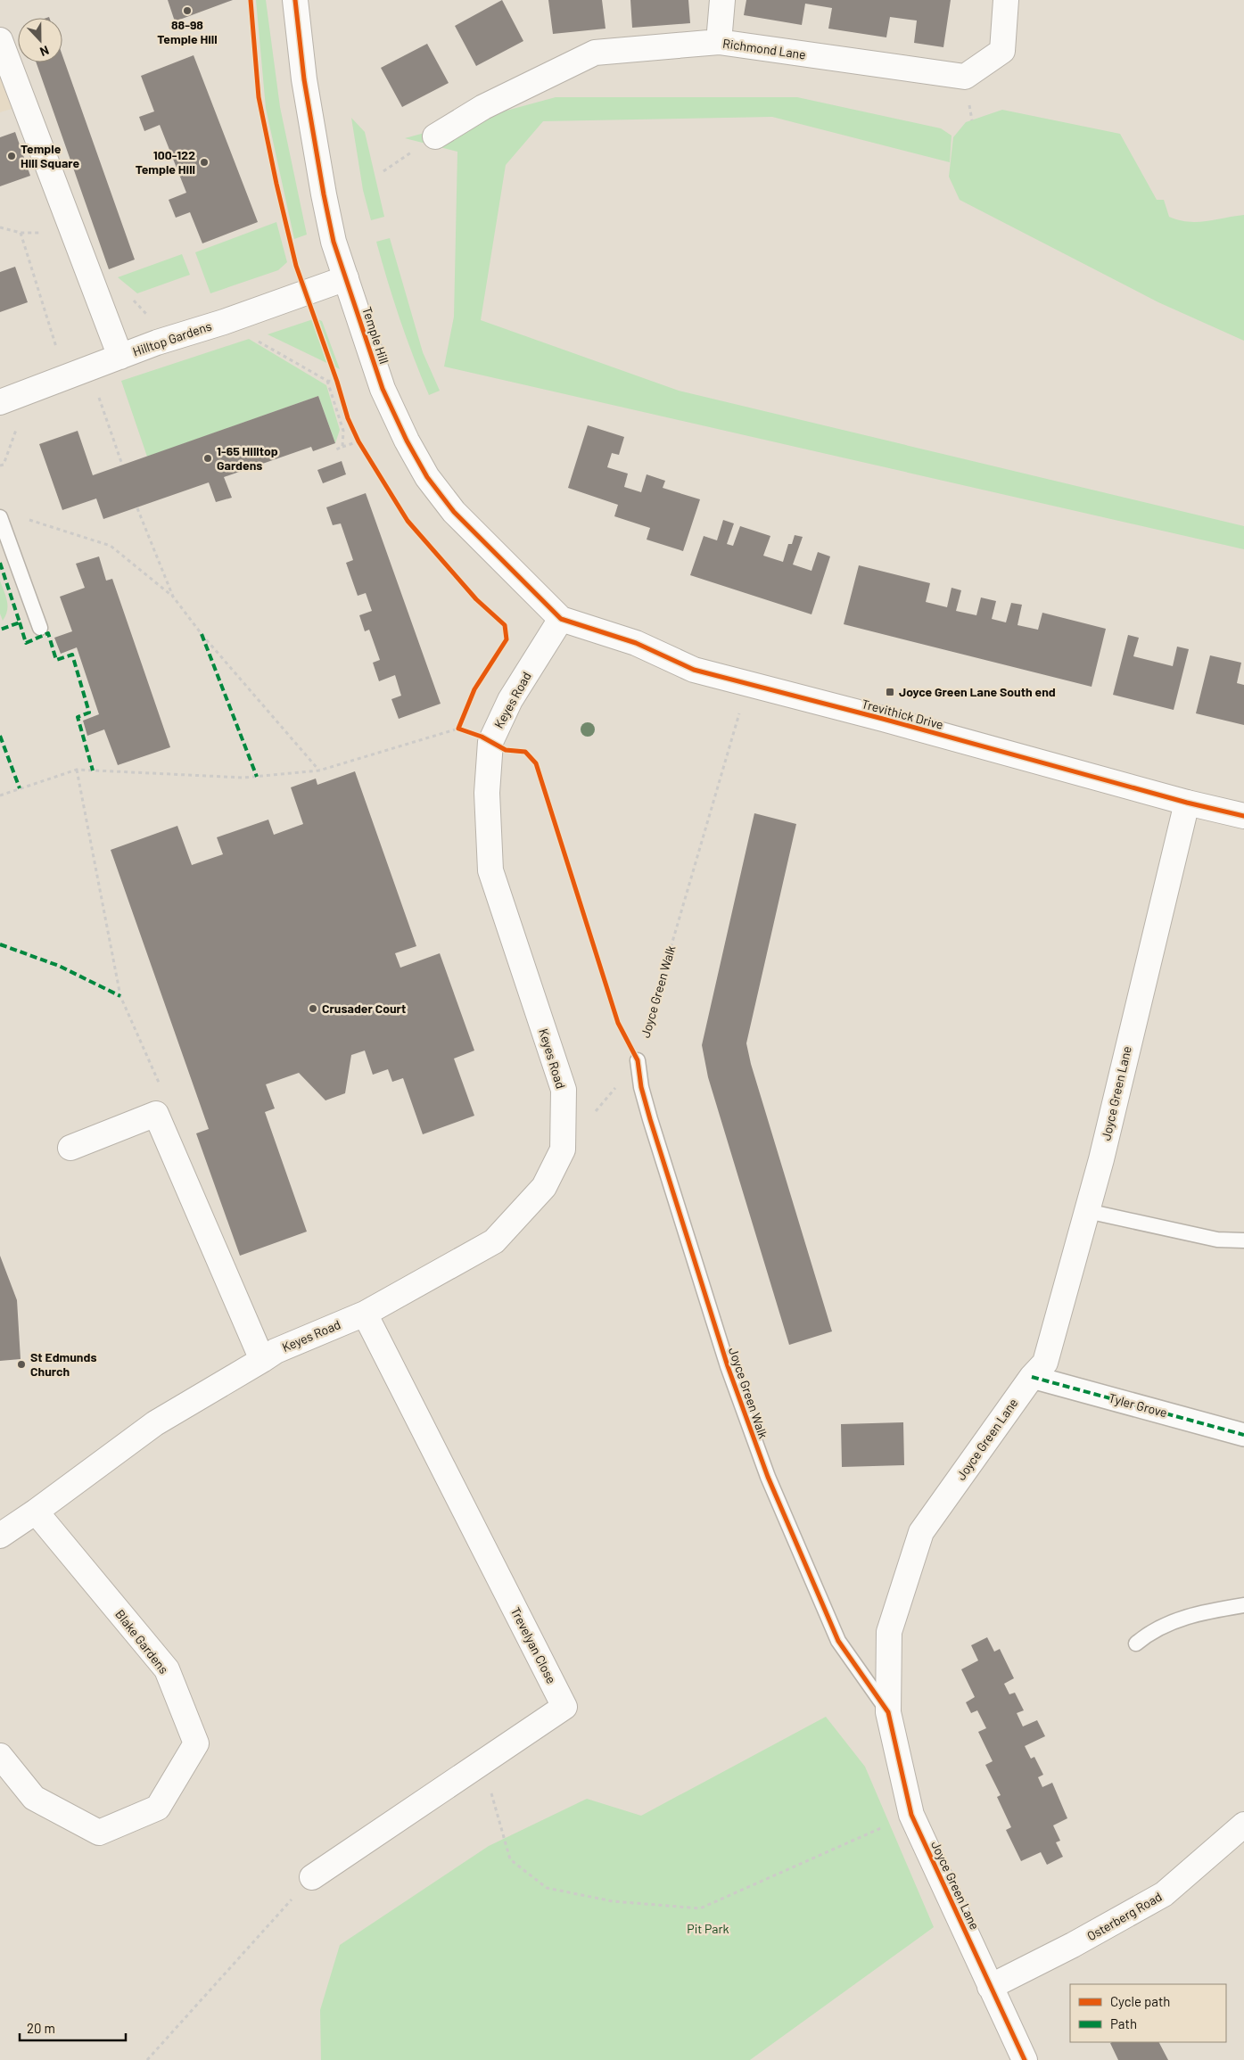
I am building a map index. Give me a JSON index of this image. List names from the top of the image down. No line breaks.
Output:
{"streets":{"street":["Richmond Lane","Temple Hill","Hilltop Gardens","Keyes Road","Trevithick Drive","Joyce Green Lane","Tyler Grove","Blake Gardens","Trevelyan Close","Osterberg Road"],"lane":["Joyce Green Walk"]},"crossings":[["Temple Hill","Hilltop Gardens"],["Temple Hill","Keyes Road"],["Temple Hill","Trevithick Drive"],["Keyes Road","Trevithick Drive"],["Keyes Road","Blake Gardens"],["Keyes Road","Trevelyan Close"],["Trevithick Drive","Joyce Green Walk"],["Trevithick Drive","Joyce Green Lane"],["Joyce Green Walk","Joyce Green Lane"],["Joyce Green Lane","Tyler Grove"],["Joyce Green Lane","Osterberg Road"]],"parks":["Pit Park"],"places":{"other":["88-98 Temple Hill","Temple Hill Square","100-122 Temple Hill","1-65 Hilltop Gardens","Crusader Court","St Edmunds Church"],"transit":["Joyce Green Lane South end"]},"legend":["Cycle path","Path"],"scale_bar":"20 m","north":"bottom"}
